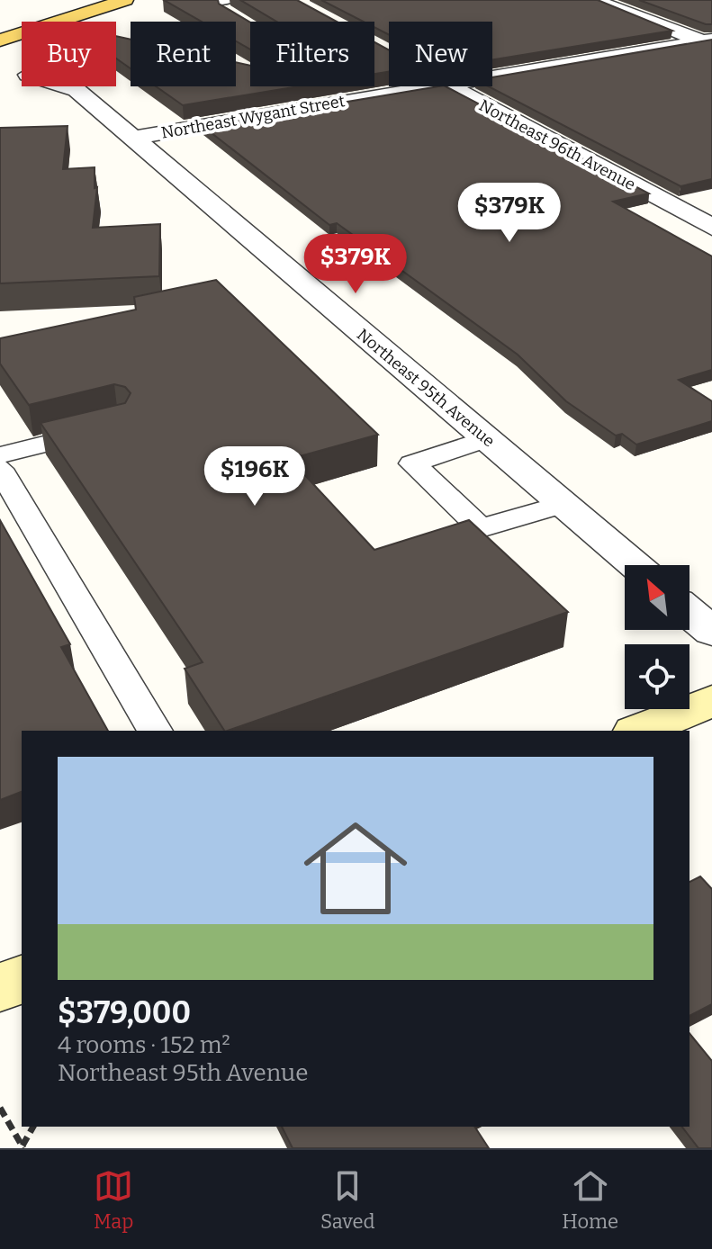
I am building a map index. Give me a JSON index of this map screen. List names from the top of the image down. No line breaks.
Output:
{"streets":{"street":["Northeast Wygant Street","Northeast 96th Avenue","Northeast 95th Avenue"]},"crossings":[["Northeast Wygant Street","Northeast 95th Avenue"]],"north":"top left","page":{"chip":["Buy","Rent","Filters","New"],"price":["$379K","$379K","$196K"],"list":[{"name":"$379,000","note":"4 rooms · 152 m² · Northeast 95th Avenue"}],"tabs":["Map","Saved","Home"]}}
